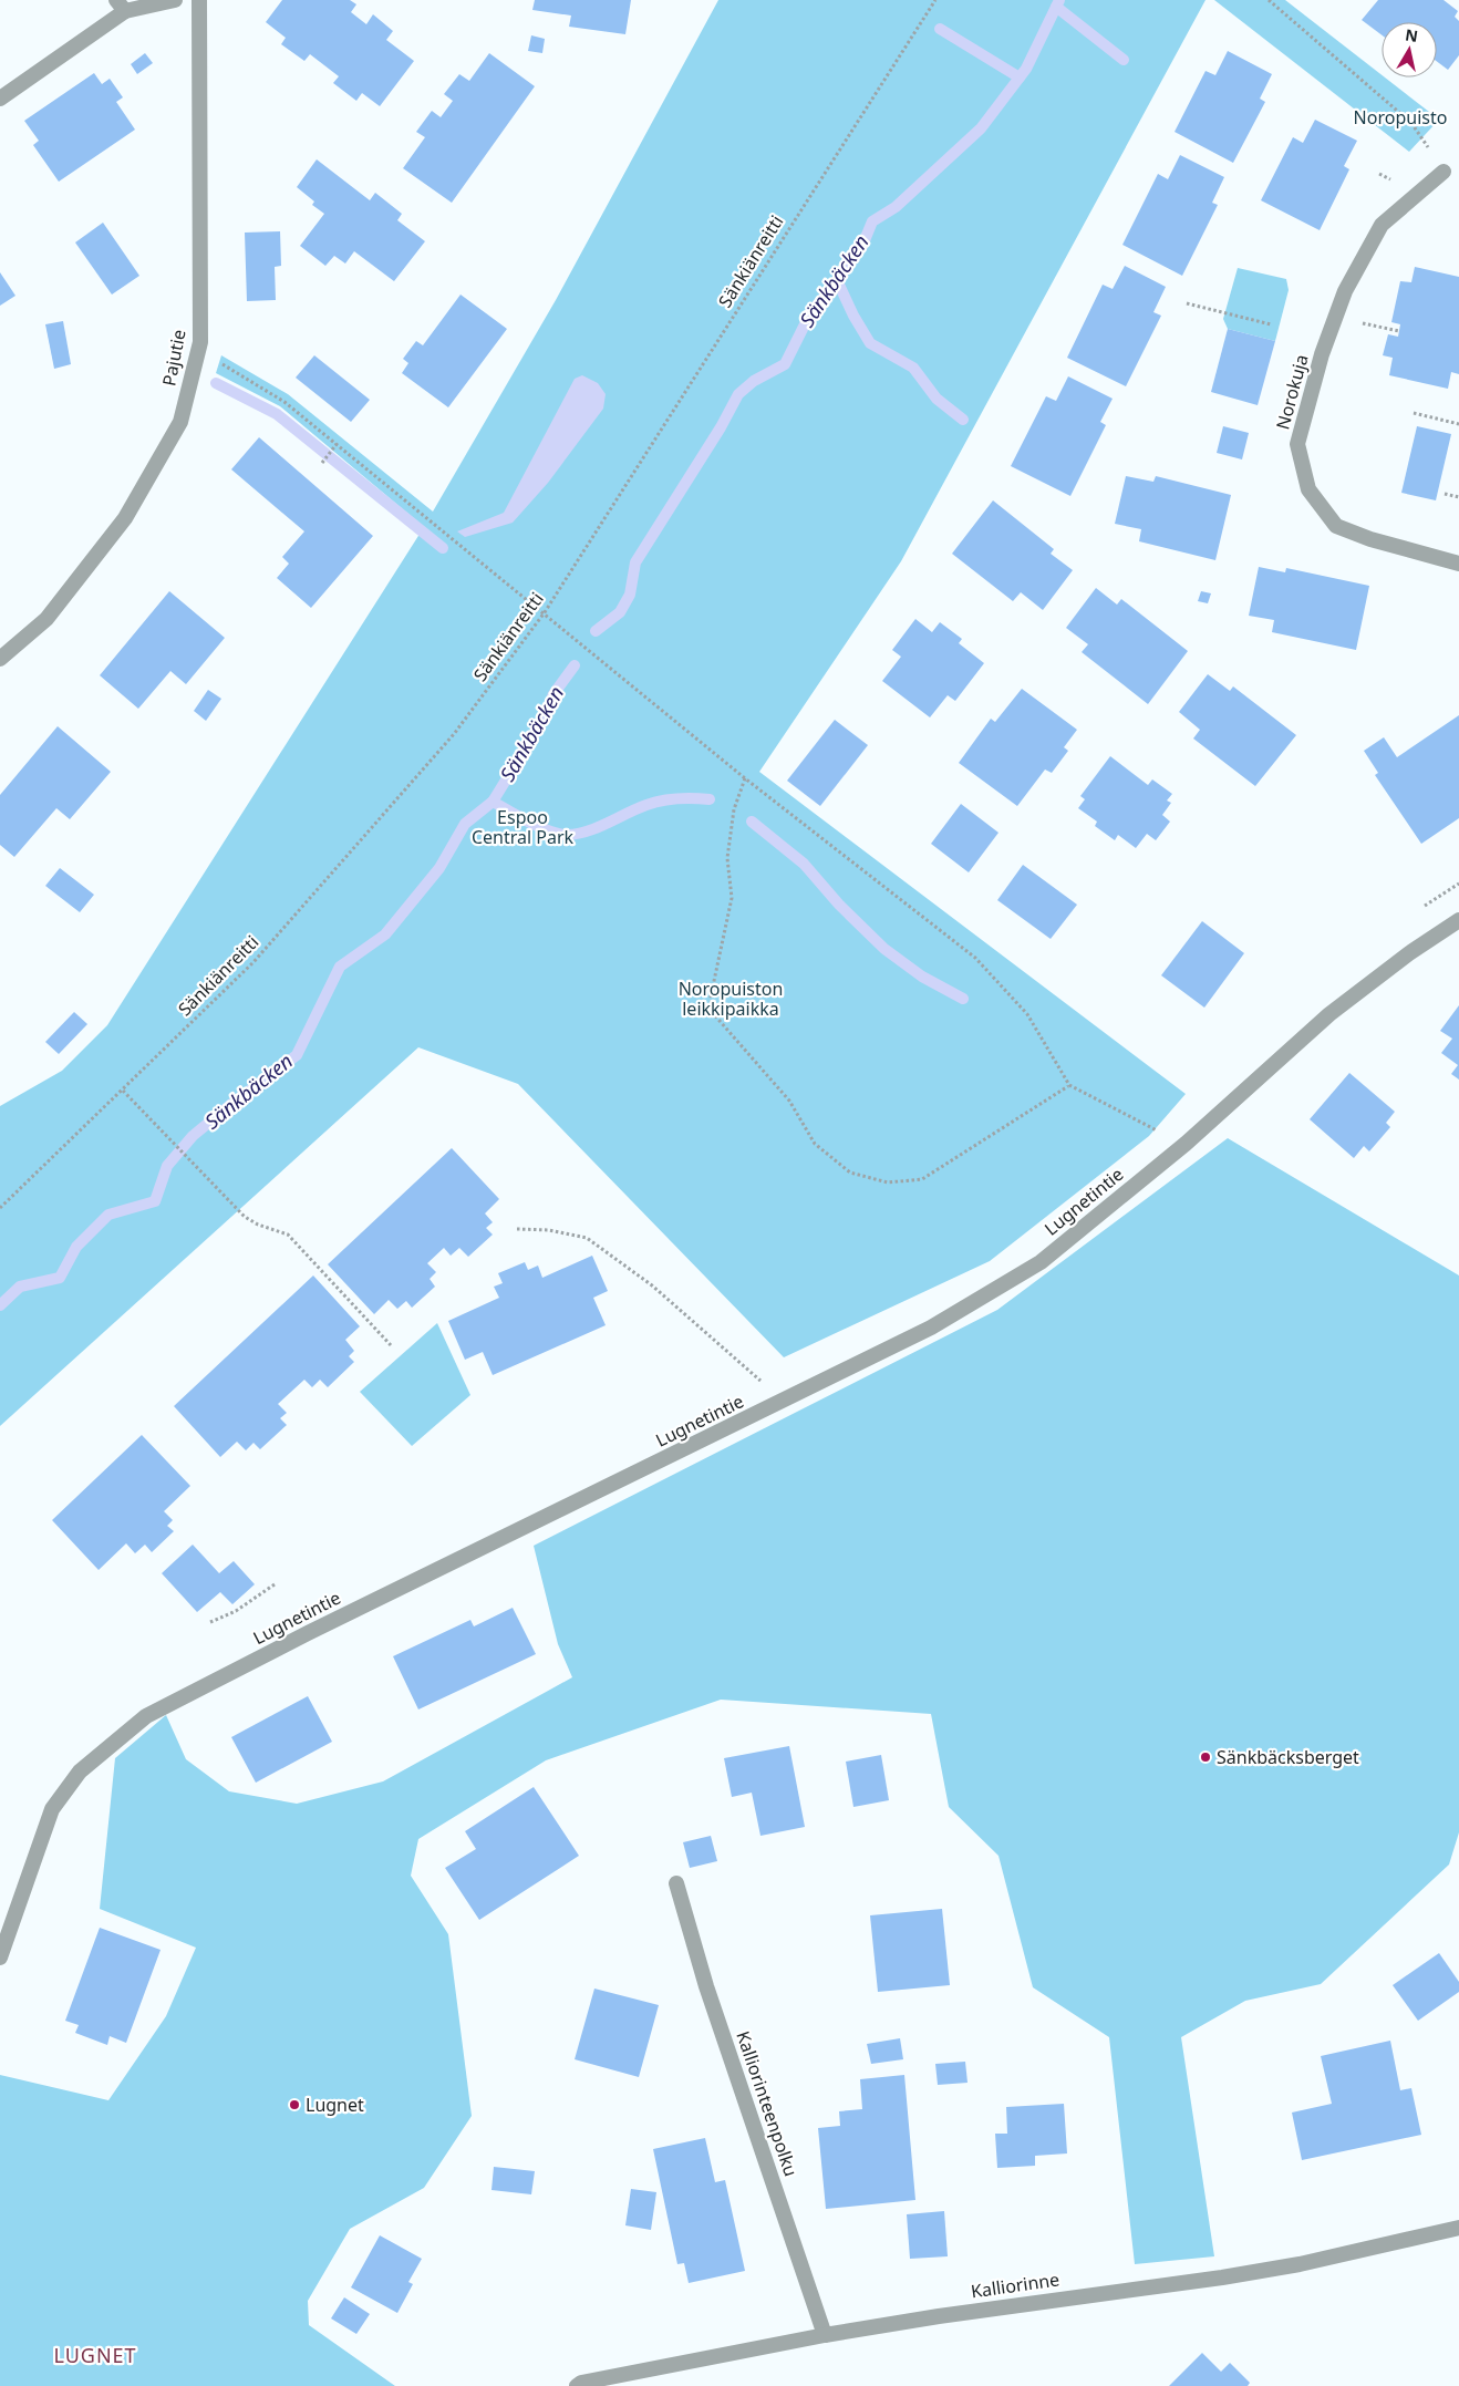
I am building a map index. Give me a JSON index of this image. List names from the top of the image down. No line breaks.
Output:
{"streets":{"street":["Pajutie","Norokuja","Lugnetintie","Kalliorinteenpolku","Kalliorinne"],"path":["Sänkiänreitti"]},"crossings":[["Kalliorinteenpolku","Kalliorinne"]],"districts":["LUGNET"],"water":["Sänkbäcken"],"parks":["Noropuisto","Espoo Central Park","Noropuiston leikkipaikka"],"places":["Sänkbäcksberget","Lugnet"],"north":"top"}
